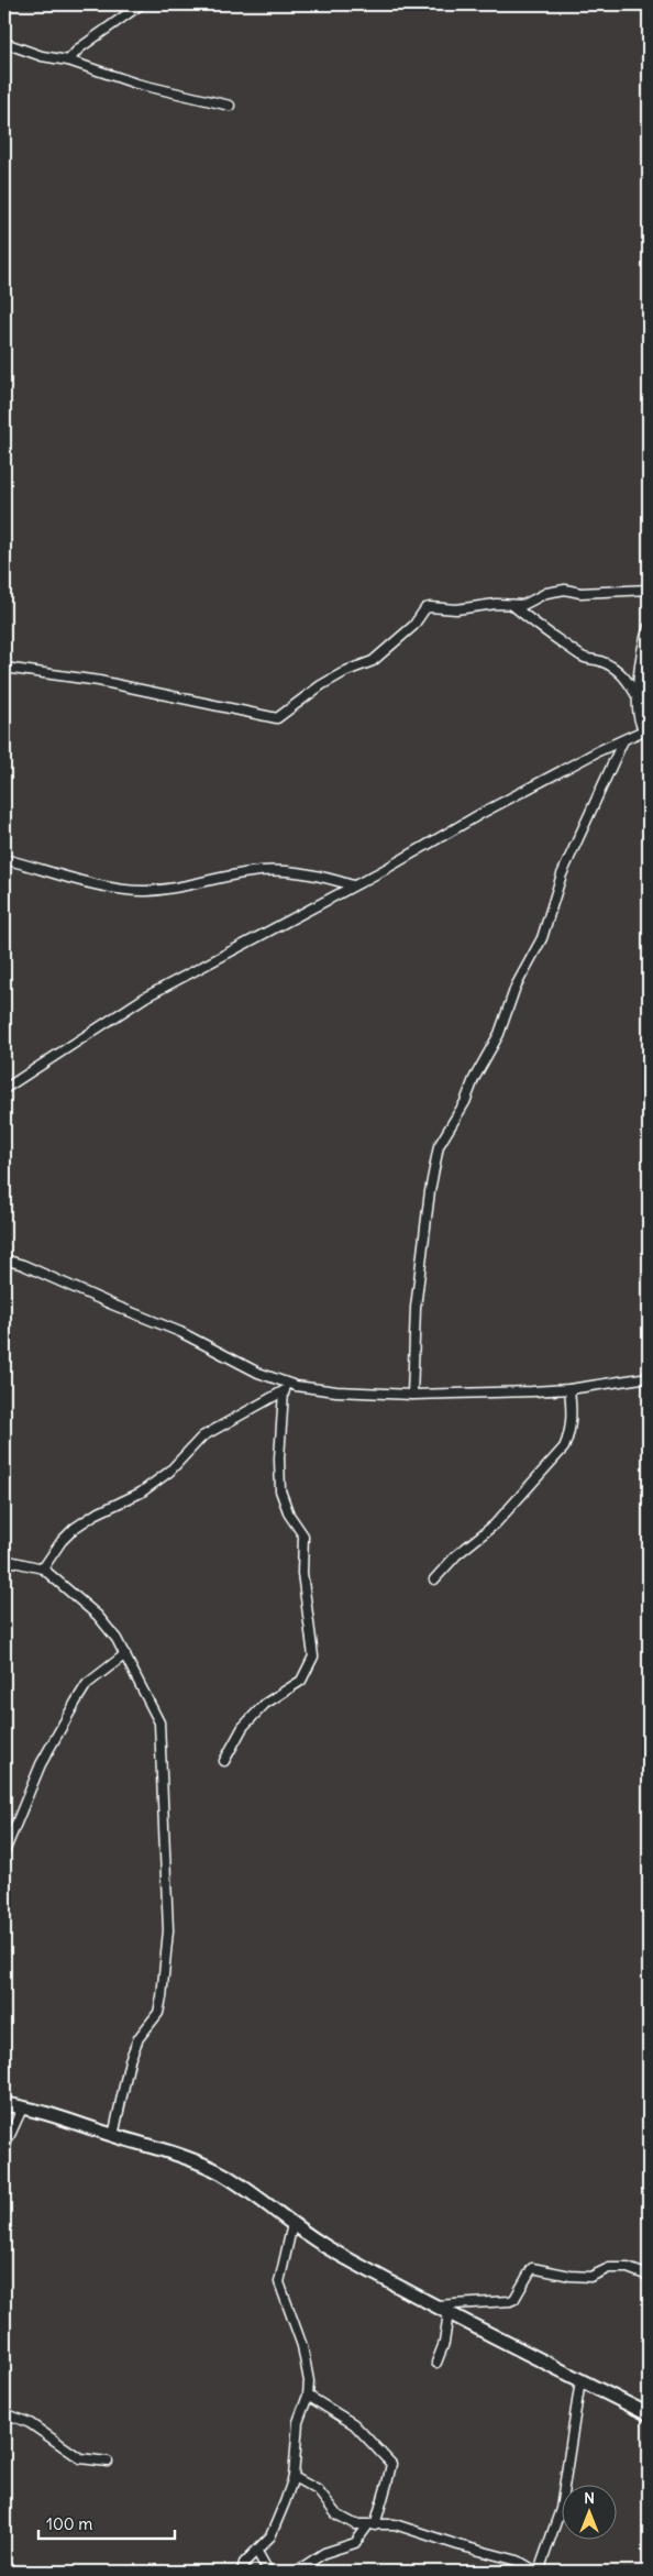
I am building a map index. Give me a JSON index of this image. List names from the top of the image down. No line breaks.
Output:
{"scale_bar":"100 m","north":"top"}
